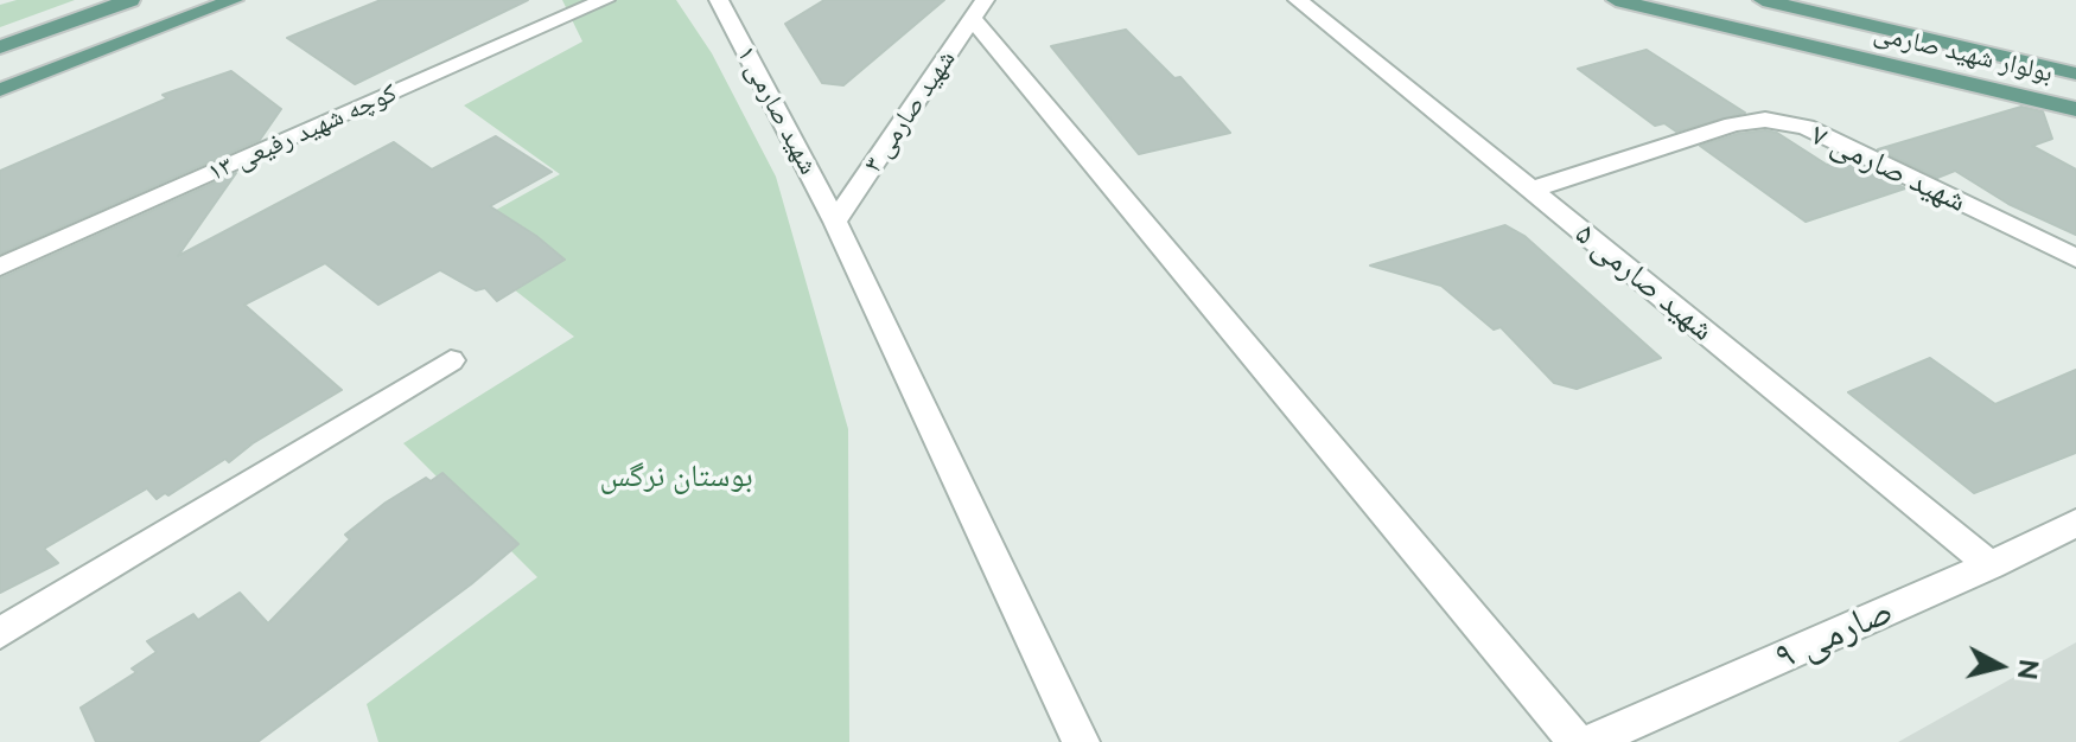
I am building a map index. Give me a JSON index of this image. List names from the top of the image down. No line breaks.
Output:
{"streets":{"main road":["بولوار شهید صارمی"],"street":["شهید صارمی ۱","شهید صارمی ۳","کوچه شهید رفیعی ۱۳","شهید صارمی ۷","شهید صارمی ۵","صارمی ۹"]},"crossings":[["شهید صارمی ۱","شهید صارمی ۳"],["شهید صارمی ۷","شهید صارمی ۵"],["شهید صارمی ۵","صارمی ۹"]],"parks":["بوستان نرگس"],"north":"right"}
